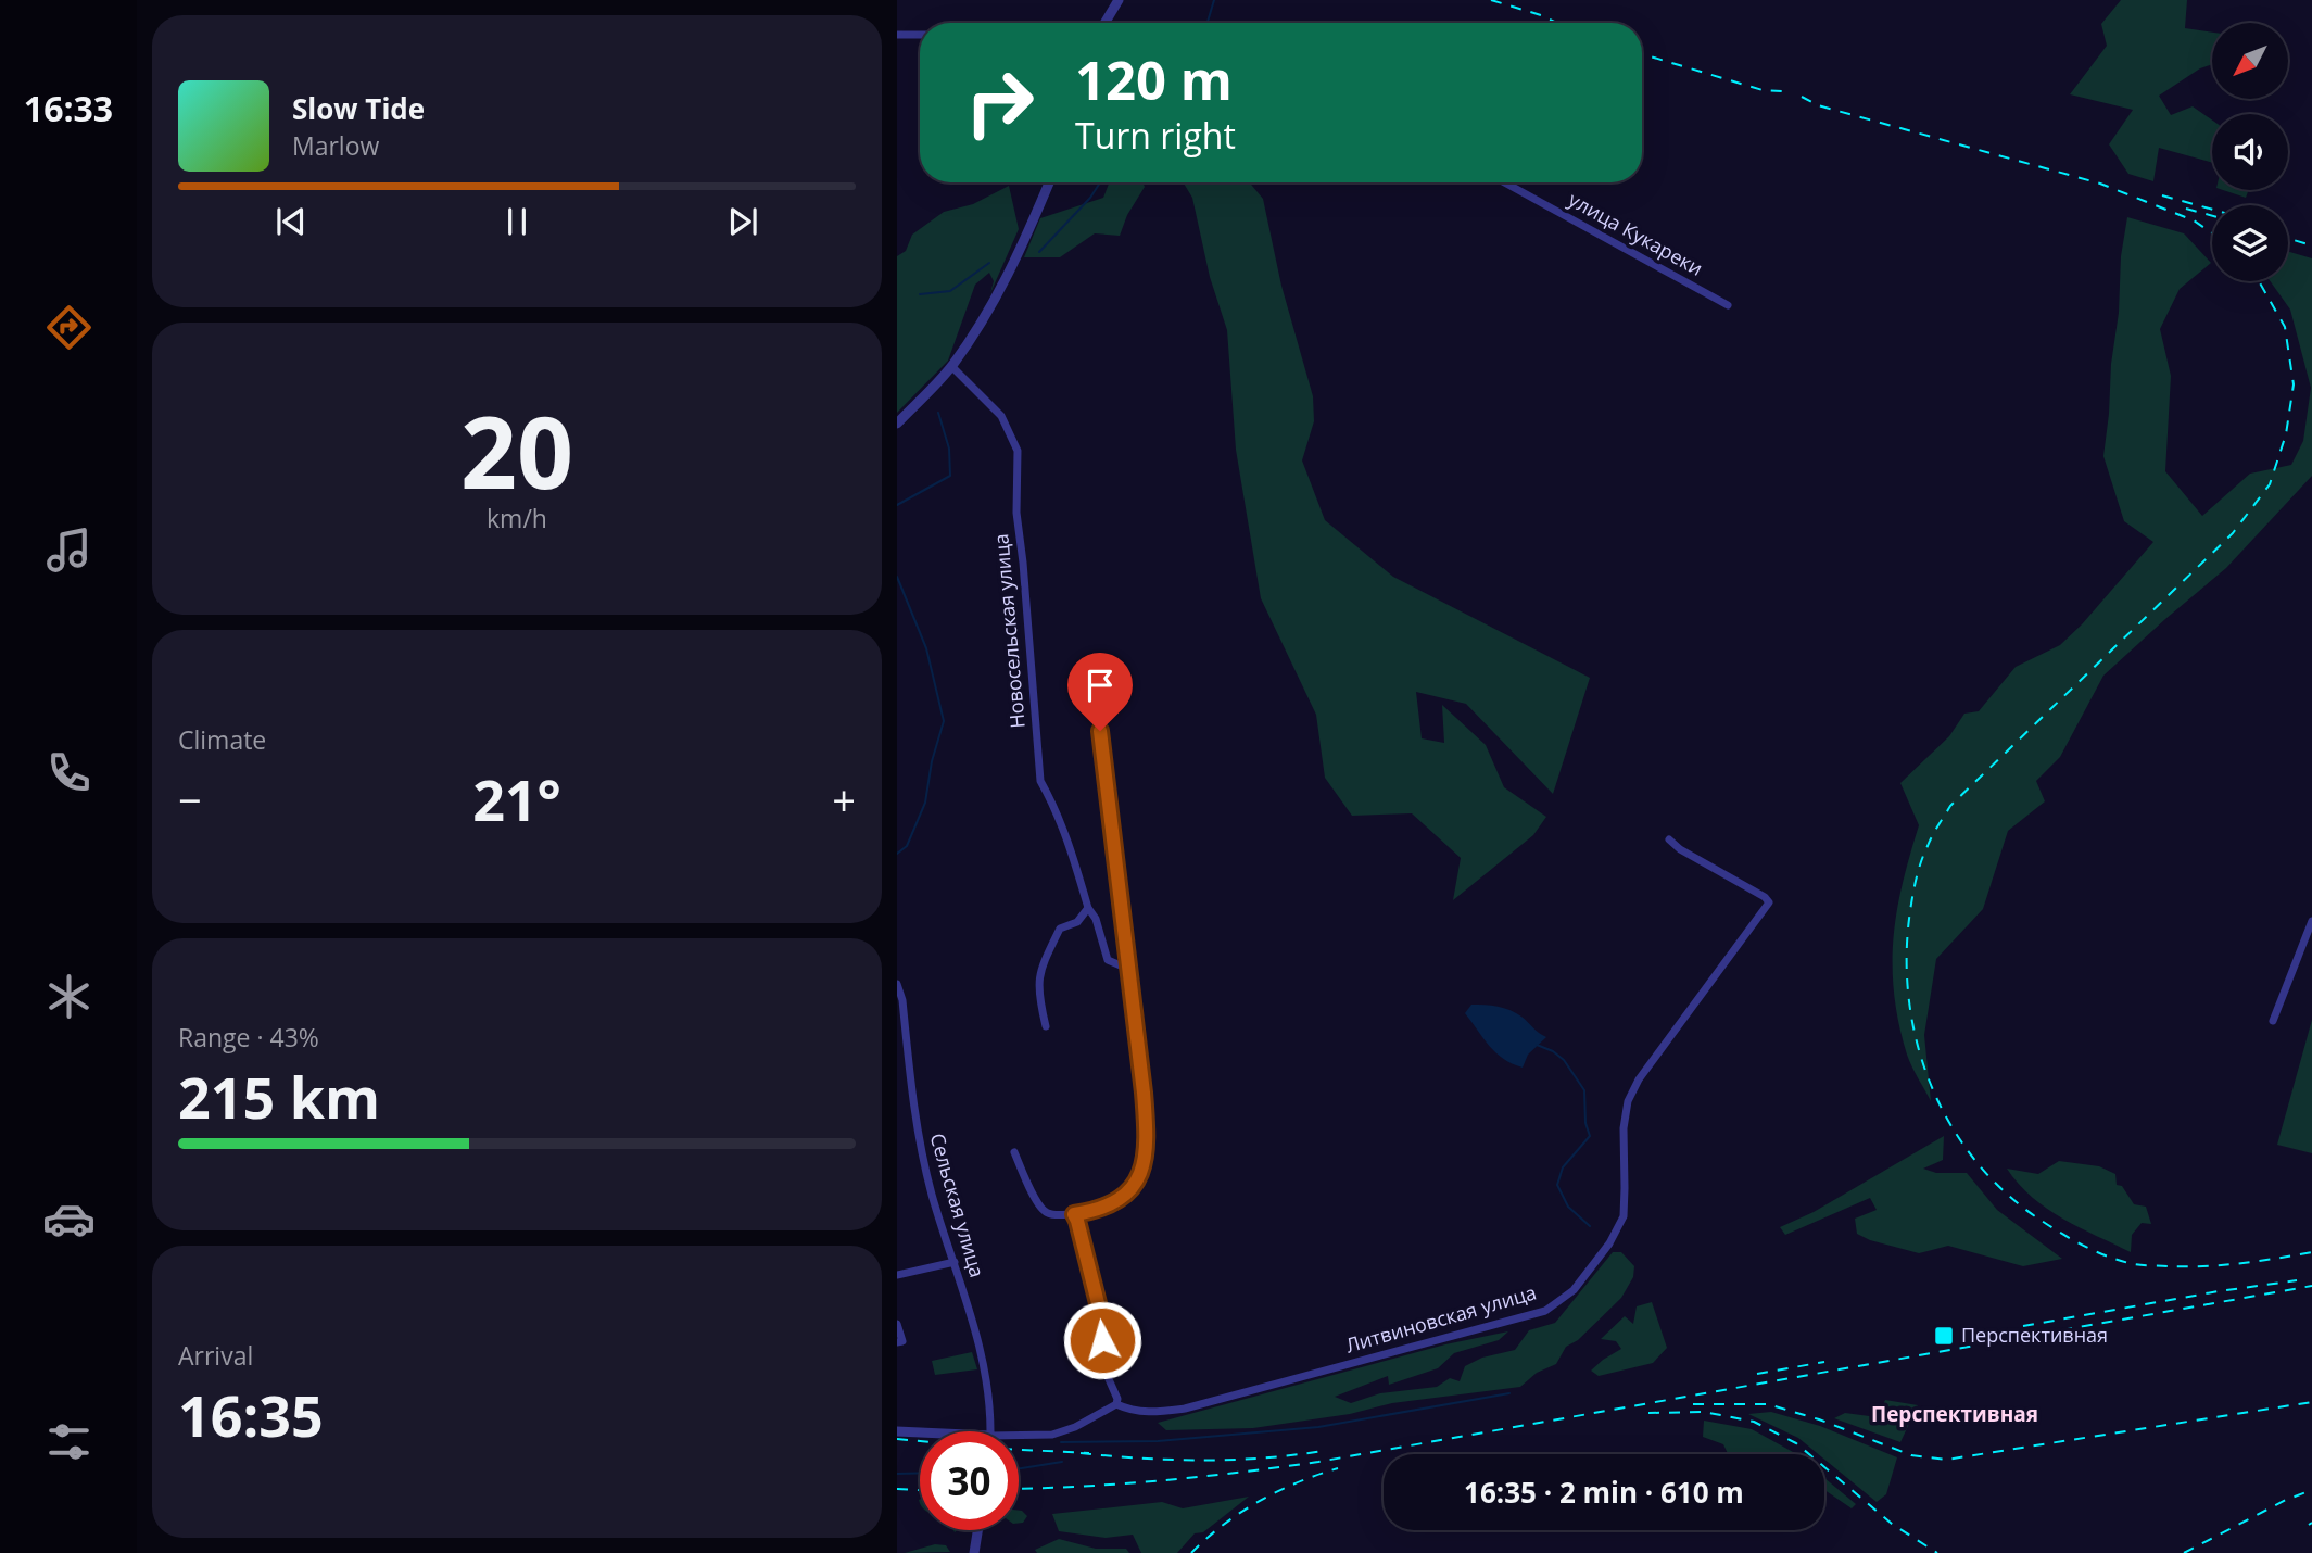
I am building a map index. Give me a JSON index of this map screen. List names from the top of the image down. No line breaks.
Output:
{"streets":{"street":["улица Кукареки","Новосельская улица","Сельская улица","Литвиновская улица"]},"districts":["Перспективная"],"places":{"transit":["Перспективная"]},"north":"bottom left","page":{"tabs":"16:33","turn":["120 m","Turn right"],"song":["Slow Tide","Marlow"],"tile":[["20","km/h"],"Climate",["Range · 43%","215 km"],["Arrival","16:35"]],"heat":["−","21°","+"],"limit":"30","trip":"16:35 · 2 min · 610 m"}}
